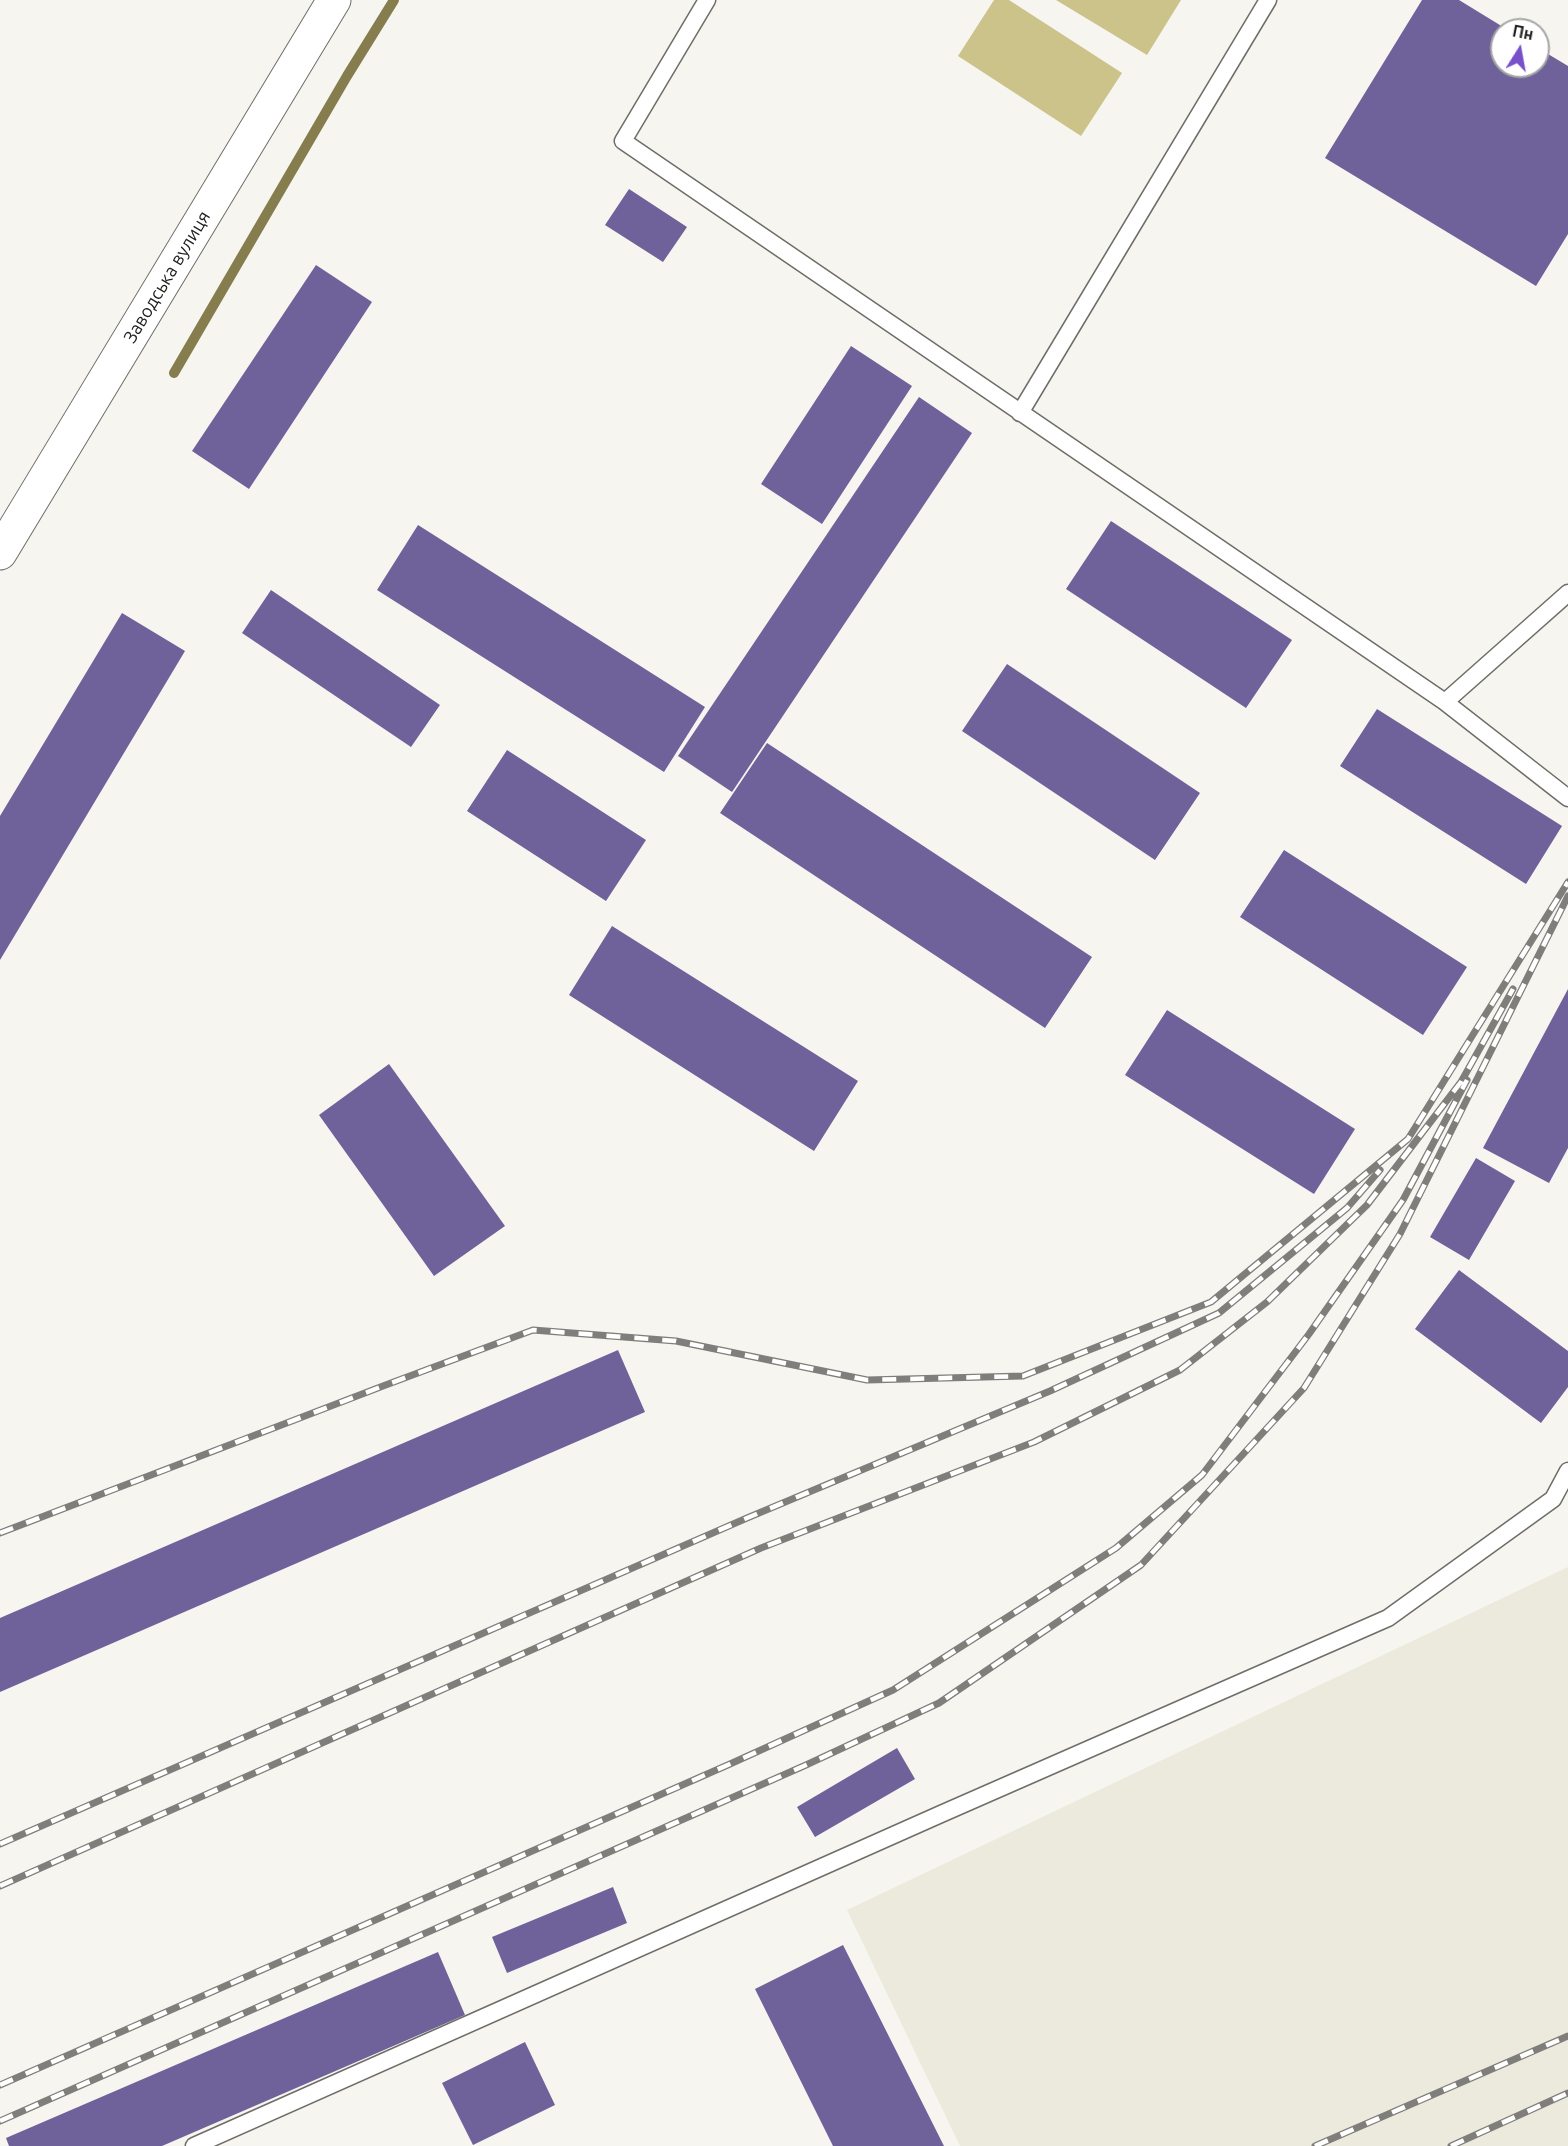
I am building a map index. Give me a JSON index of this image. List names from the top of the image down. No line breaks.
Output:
{"streets":{"street":["Заводська вулиця"]},"north":"top"}
